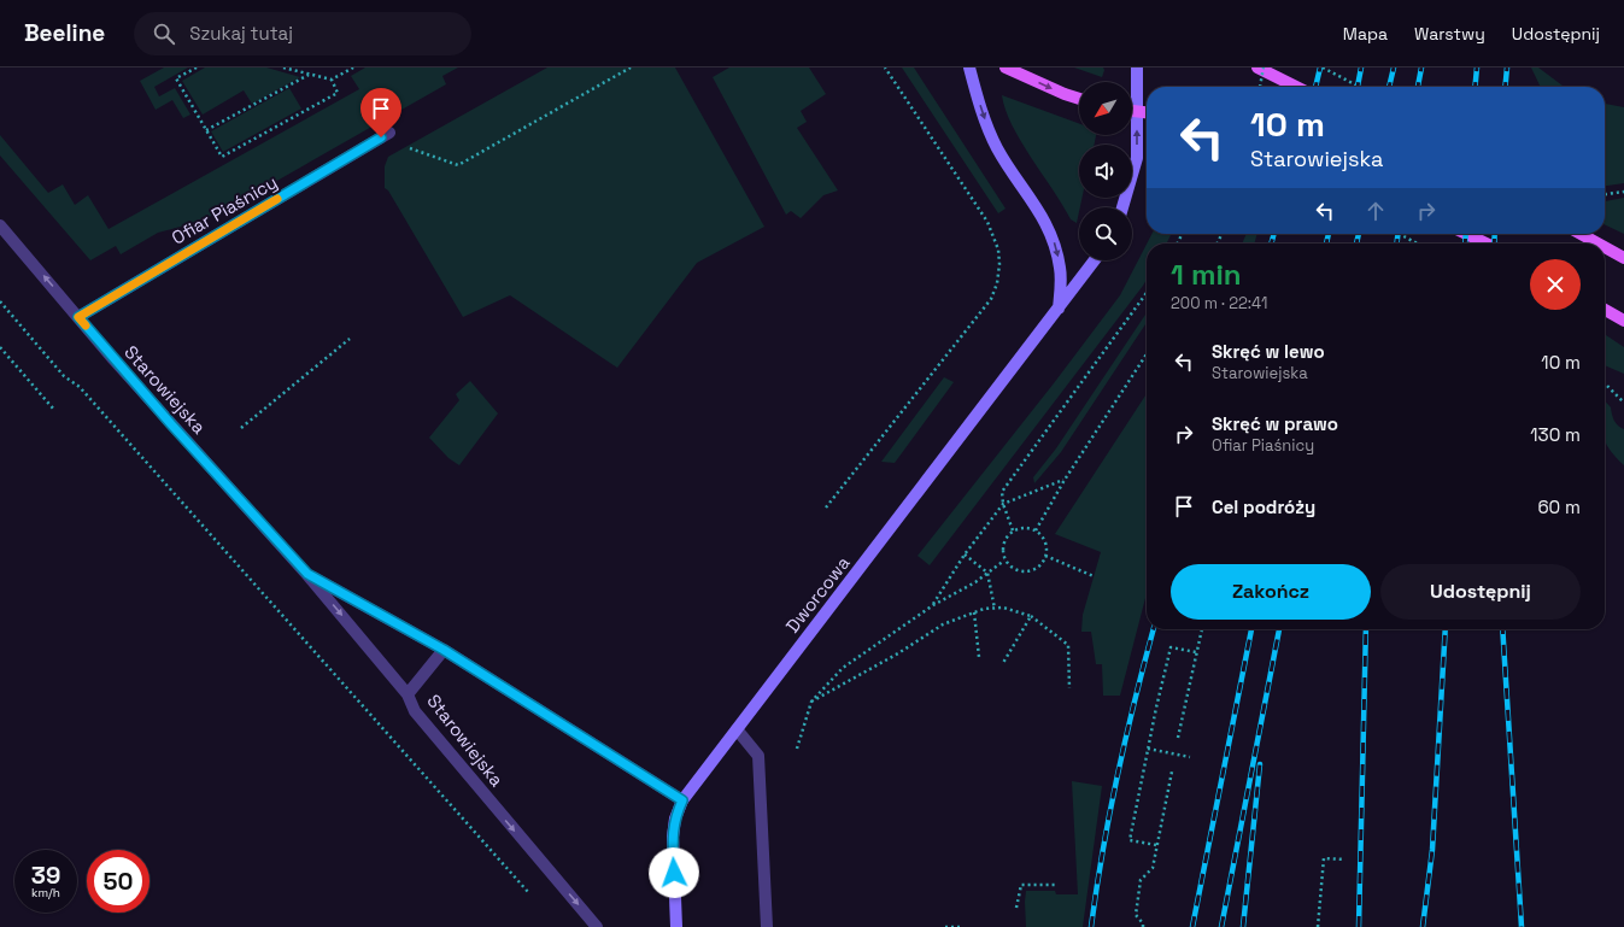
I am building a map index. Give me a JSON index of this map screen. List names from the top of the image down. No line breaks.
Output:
{"streets":{"main road":["Dworcowa"],"street":["Ofiar Piaśnicy","Starowiejska"]},"crossings":[["Ofiar Piaśnicy","Starowiejska"],["Starowiejska","Dworcowa"]],"north":"bottom left","page":{"header":"Beeline","search":"Szukaj tutaj","nav":["Mapa","Warstwy","Udostępnij"],"turn":["10 m","Starowiejska"],"heading":["1 min","200 m · 22:41"],"list":[{"name":"Skręć w lewo","note":"Starowiejska","value":"10 m"},{"name":"Skręć w prawo","note":"Ofiar Piaśnicy","value":"130 m"},{"name":"Cel podróży","value":"60 m"}],"buttons":["Zakończ","Udostępnij"],"speed":"39 km/h","limit":"50"}}
